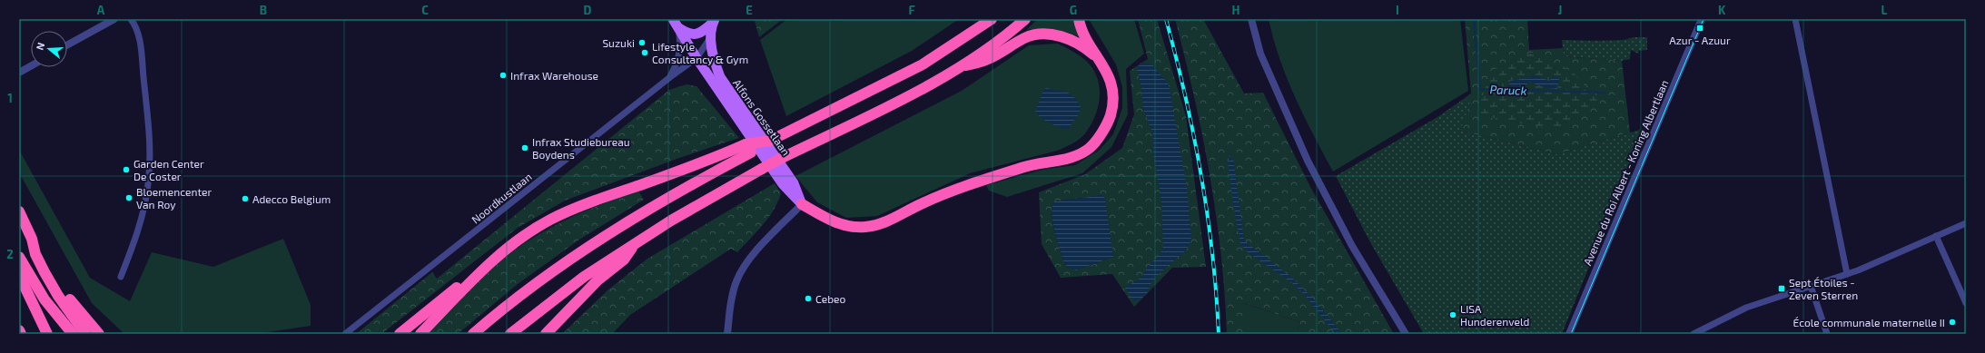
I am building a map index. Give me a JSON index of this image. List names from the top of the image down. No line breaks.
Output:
{"streets":{"main road":["Alfons Gossetlaan"],"street":["Avenue du Roi Albert - Koning Albertlaan","Noordkustlaan"]},"crossings":[["Alfons Gossetlaan","Noordkustlaan"]],"water":["Paruck"],"places":{"transit":["Azur - Azuur","Sept Étoiles - Zeven Sterren"],"other":["Suzuki","Lifestyle Consultancy & Gym","Infrax Warehouse","Infrax Studiebureau Boydens","Garden Center De Coster","Bloemencenter Van Roy","Adecco Belgium","Cebeo","LISA Hunderenveld","École communale maternelle II"]},"north":"left","grid":{"columns":["A","B","C","D","E","F","G","H","I","J","K","L"],"rows":["1","2"]}}
